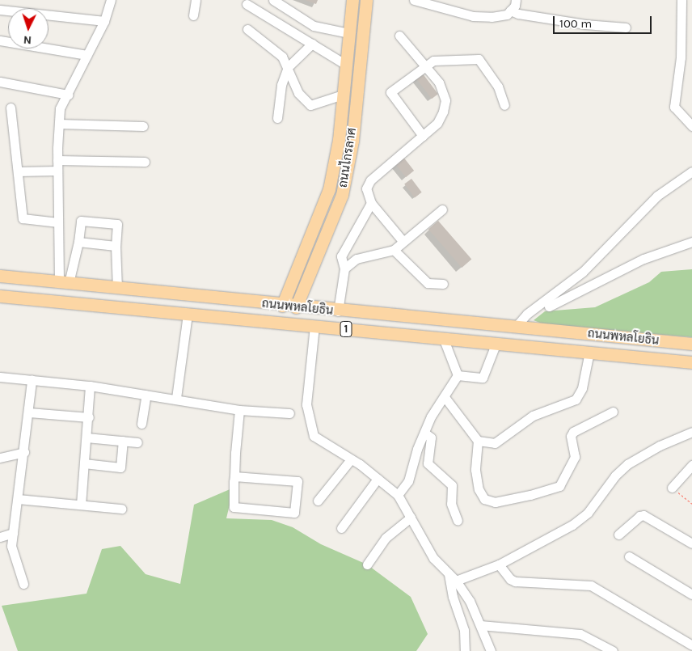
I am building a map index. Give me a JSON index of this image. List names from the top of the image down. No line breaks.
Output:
{"streets":{"main road":["ถนนไกรลาศ","ถนนพหลโยธิน","1"]},"crossings":[["ถนนไกรลาศ","ถนนพหลโยธิน"]],"scale_bar":"100 m","north":"bottom"}
